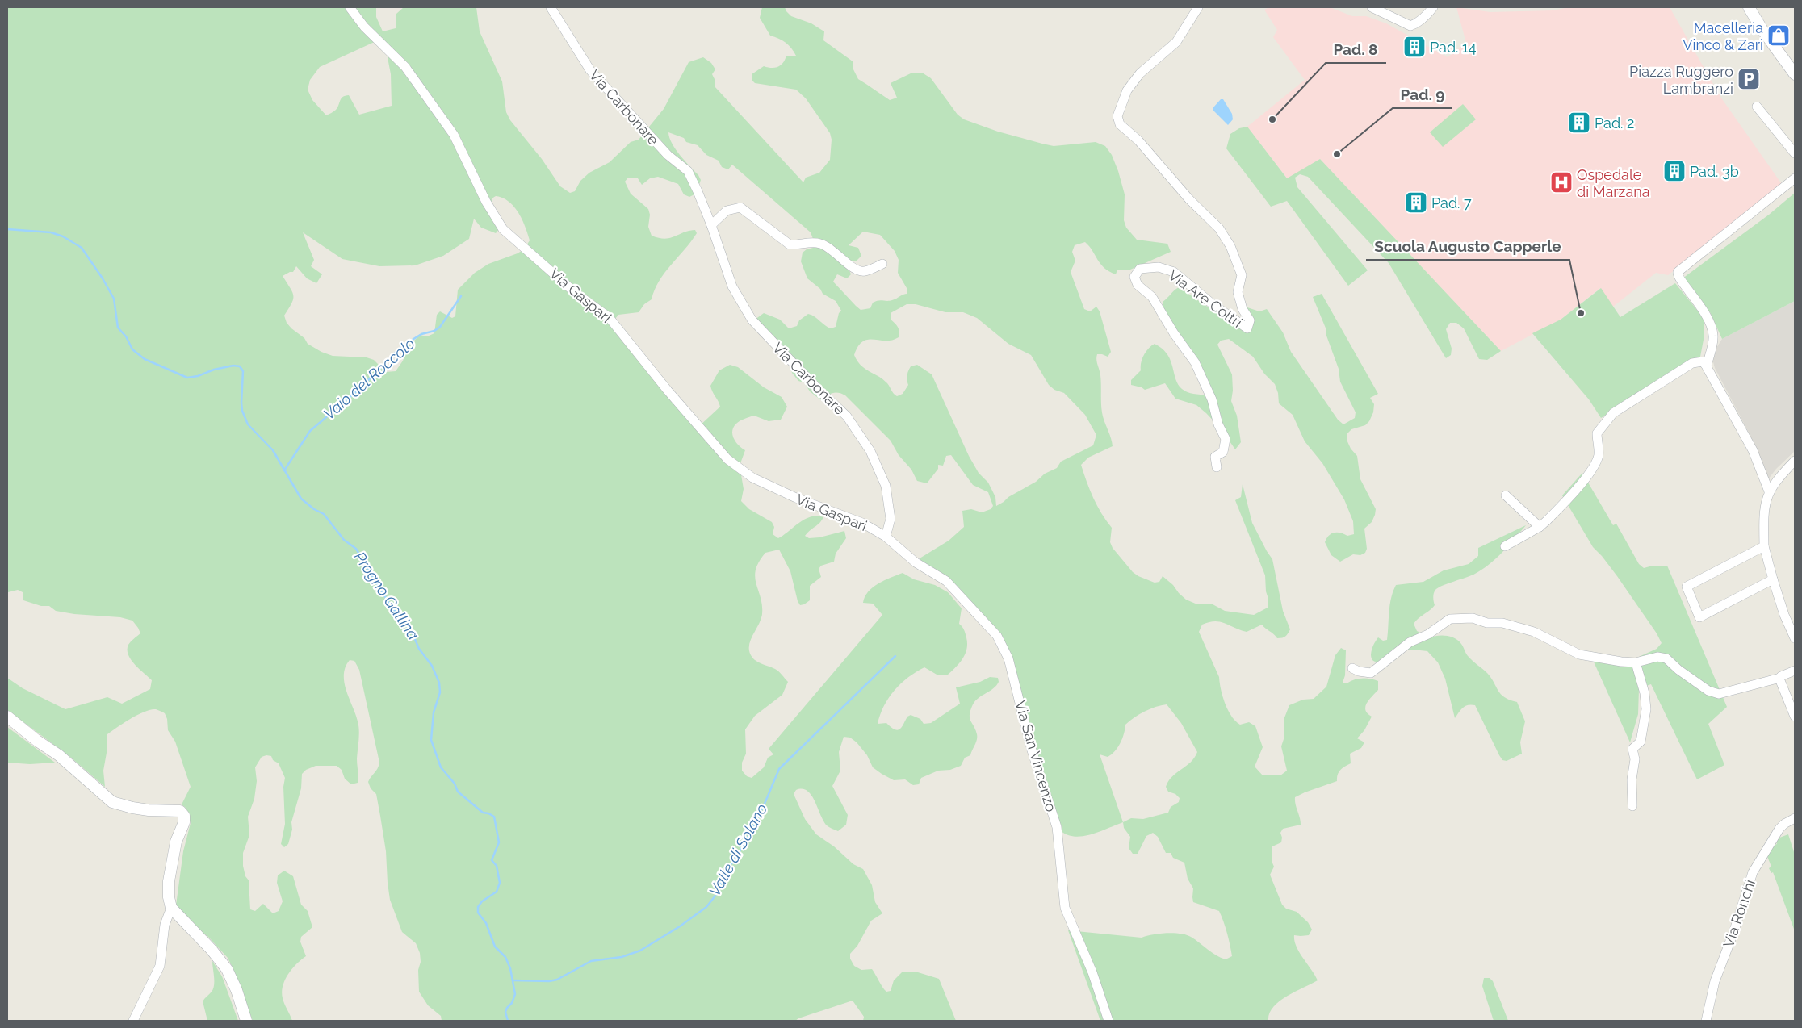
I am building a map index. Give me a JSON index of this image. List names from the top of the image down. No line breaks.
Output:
{"streets":{"street":["Via Carbonare","Via Gaspari","Via Are Coltri","Via San Vincenzo","Via Ronchi"]},"crossings":[["Via Carbonare","Via Gaspari"],["Via Carbonare","Via San Vincenzo"],["Via Gaspari","Via San Vincenzo"]],"water":["Vaio del Roccolo","Progno Gallina","Valle di Solano"],"places":{"shop":["Macelleria Vinco & Zari"],"building":["Pad. 14","Pad. 2","Pad. 3b","Pad. 7"],"parking":["Piazza Ruggero Lambranzi"],"other":["Pad. 8","Pad. 9","Scuola Augusto Capperle"],"hospital":["Ospedale di Marzana"]}}
